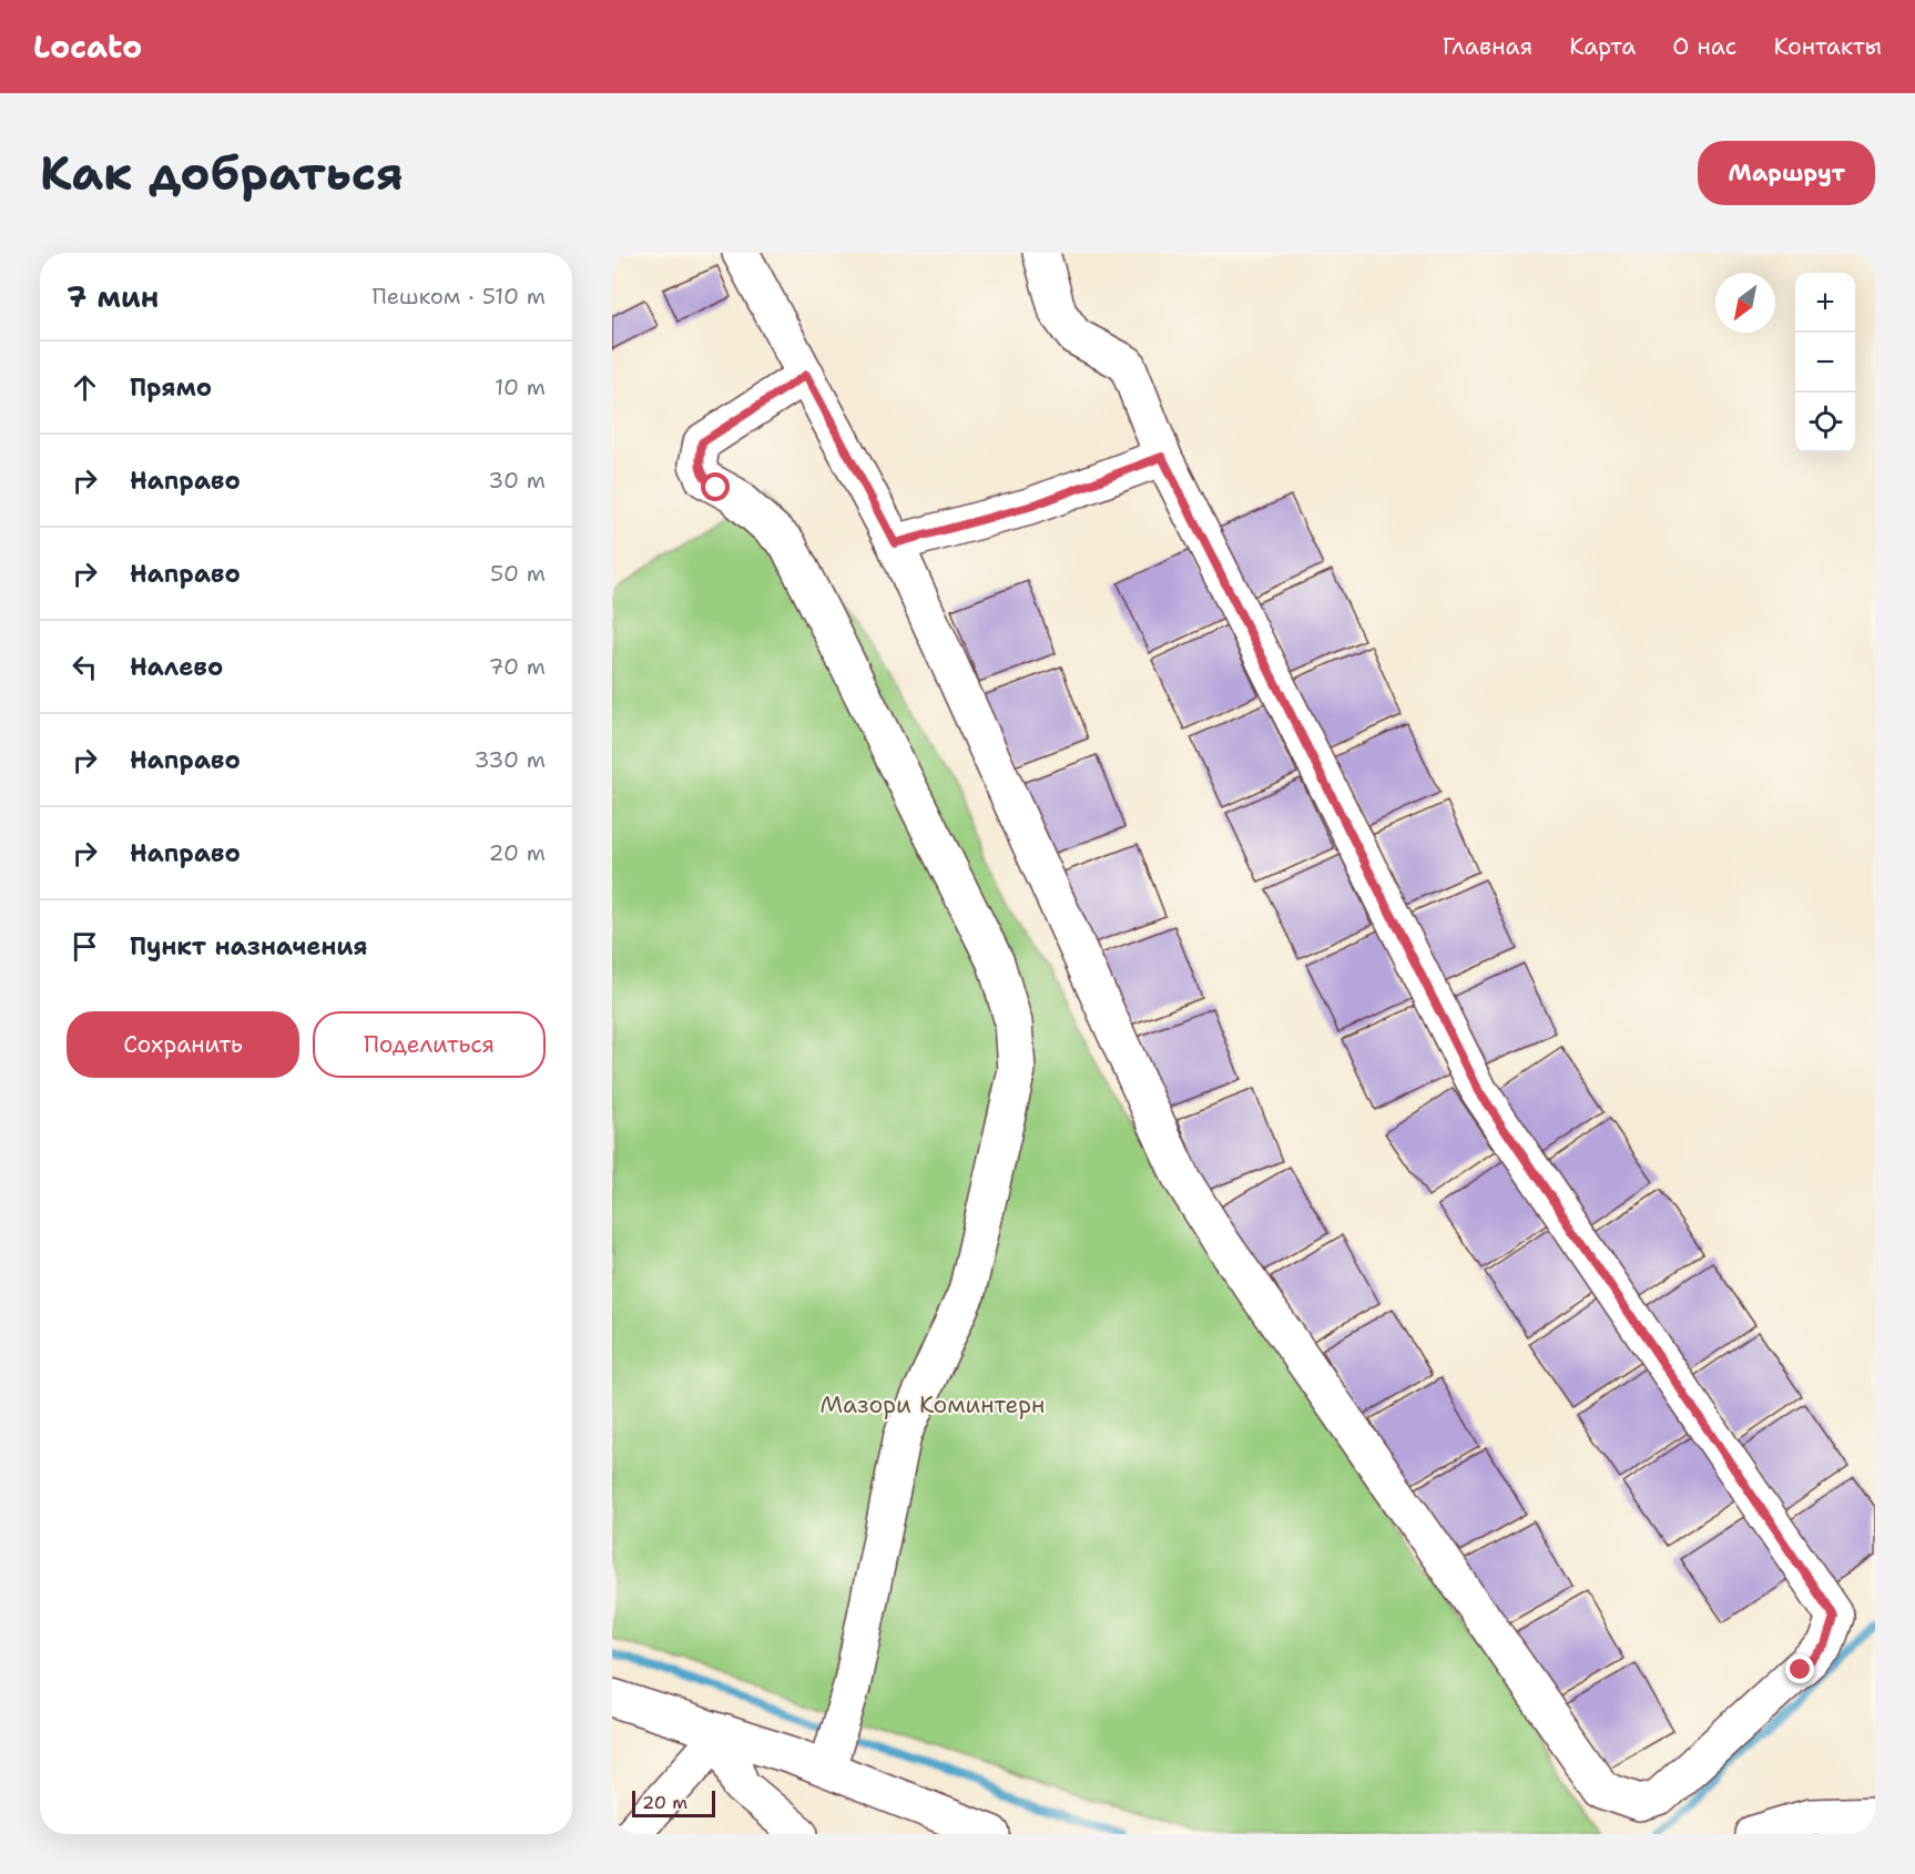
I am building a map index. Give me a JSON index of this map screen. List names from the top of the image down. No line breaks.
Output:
{"parks":["Мазори Коминтерн"],"scale_bar":"20 m","north":"bottom left","page":{"header":"Locato","nav":["Главная","Карта","О нас","Контакты"],"buttons":["Маршрут",["Сохранить","Поделиться"]],"title":"Как добраться","heading":["7 мин","Пешком · 510 m"],"map_buttons":["+","−"],"list":[["Прямо","10 m"],["Направо","30 m"],["Направо","50 m"],["Налево","70 m"],["Направо","330 m"],["Направо","20 m"],"Пункт назначения"],"scale":"20 m"}}
